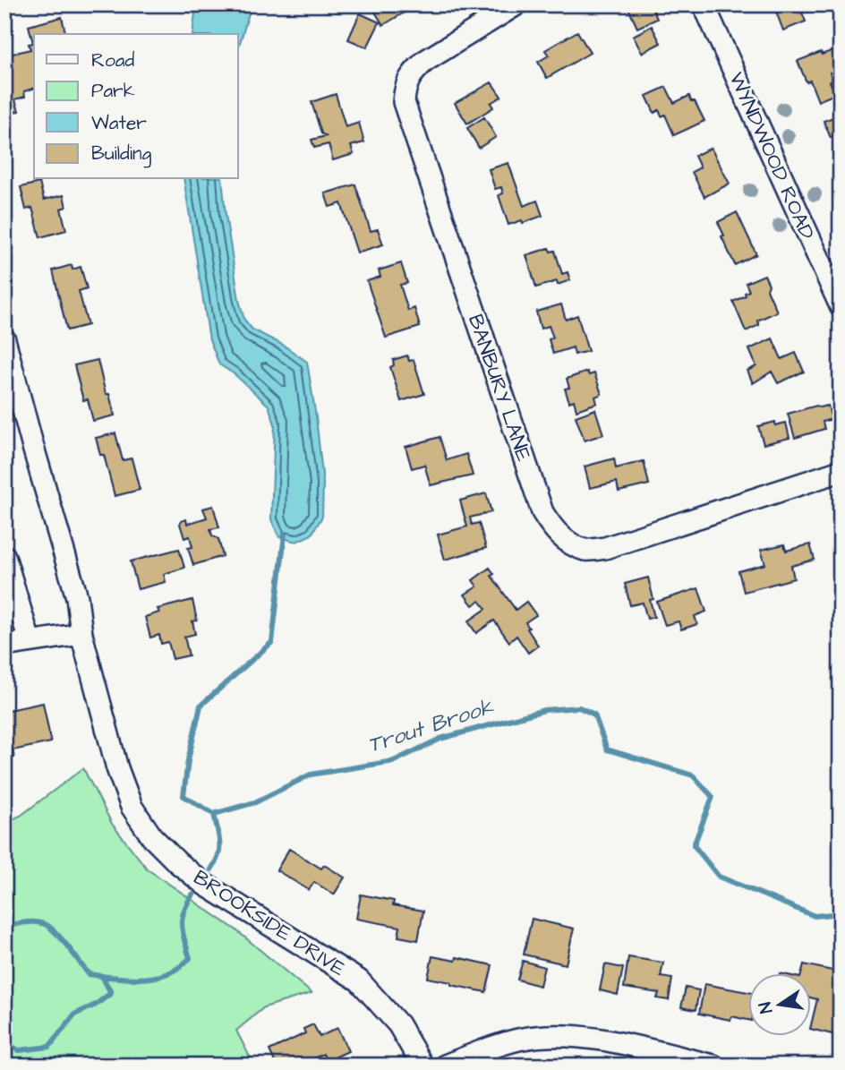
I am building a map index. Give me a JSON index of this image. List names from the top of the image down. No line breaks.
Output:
{"streets":{"street":["WYNDWOOD ROAD","BANBURY LANE","BROOKSIDE DRIVE"]},"water":["Trout Brook"],"legend":["Road","Park","Water","Building"],"north":"left"}
